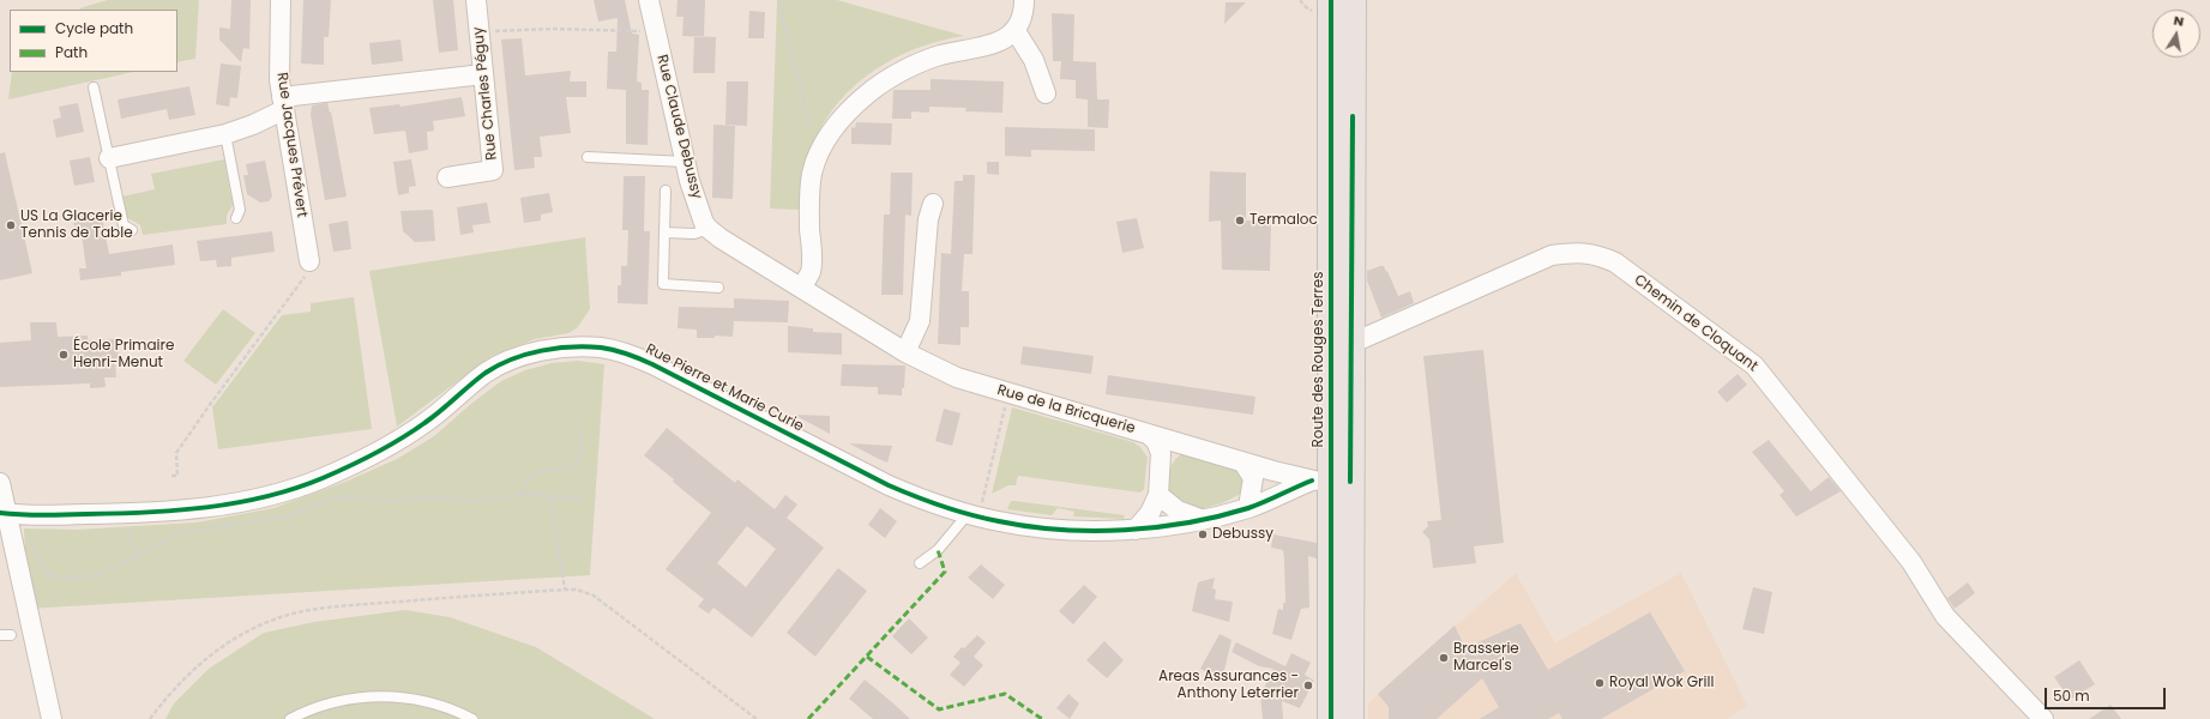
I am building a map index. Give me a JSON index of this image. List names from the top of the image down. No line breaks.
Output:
{"streets":{"main road":["Route des Rouges Terres"],"street":["Rue Charles Péguy","Rue Claude Debussy","Rue Jacques Prévert","Chemin de Cloquant","Rue Pierre et Marie Curie","Rue de la Bricquerie"]},"crossings":[["Chemin de Cloquant","Route des Rouges Terres"],["Route des Rouges Terres","Rue Pierre et Marie Curie"],["Route des Rouges Terres","Rue de la Bricquerie"],["Rue Pierre et Marie Curie","Rue de la Bricquerie"]],"places":["Termaloc","US La Glacerie Tennis de Table","École Primaire Henri-Menut","Debussy","Brasserie Marcel's","Royal Wok Grill","Areas Assurances - Anthony Leterrier"],"legend":["Cycle path","Path"],"scale_bar":"50 m","north":"top"}
